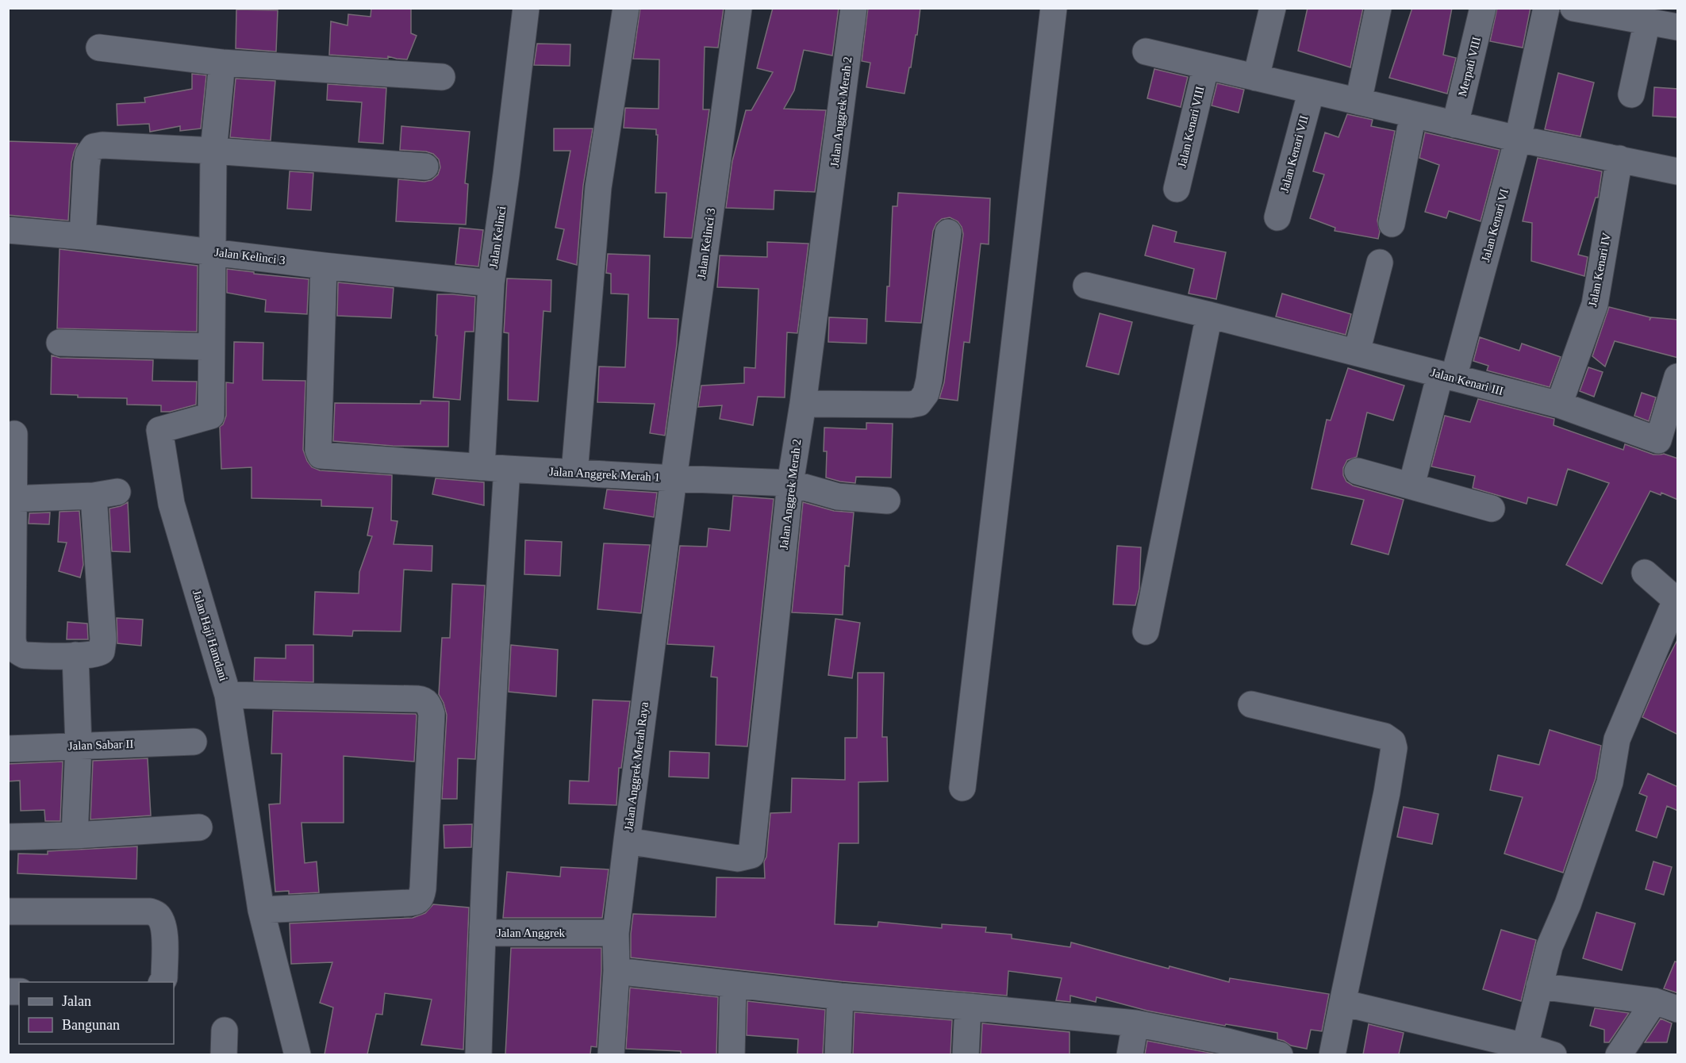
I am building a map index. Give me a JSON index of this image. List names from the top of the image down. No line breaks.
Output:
{"streets":{"street":["Merpati VIII","Jalan Anggrek Merah 2","Jalan Kenari VIII","Jalan Kenari VII","Jalan Kenari VI","Jalan Kelinci","Jalan Kelinci 3","Jalan Kenari IV","Jalan Kenari III","Jalan Anggrek Merah 1","Jalan Haji Hamdani","Jalan Sabar II","Jalan Anggrek Merah Raya","Jalan Anggrek"]},"crossings":[["Jalan Anggrek Merah 2","Jalan Anggrek Merah 1"],["Jalan Anggrek Merah 2","Jalan Anggrek Merah Raya"],["Jalan Kenari VI","Jalan Kenari III"],["Jalan Kelinci","Jalan Kelinci 3"],["Jalan Kelinci","Jalan Anggrek Merah 1"],["Jalan Kelinci","Jalan Anggrek"],["Jalan Kelinci 3","Jalan Anggrek Merah 1"],["Jalan Kelinci 3","Jalan Haji Hamdani"],["Jalan Kelinci 3","Jalan Anggrek Merah Raya"],["Jalan Kenari IV","Jalan Kenari III"],["Jalan Anggrek Merah 1","Jalan Anggrek Merah Raya"],["Jalan Anggrek Merah Raya","Jalan Anggrek"]],"legend":["Jalan","Bangunan"]}
